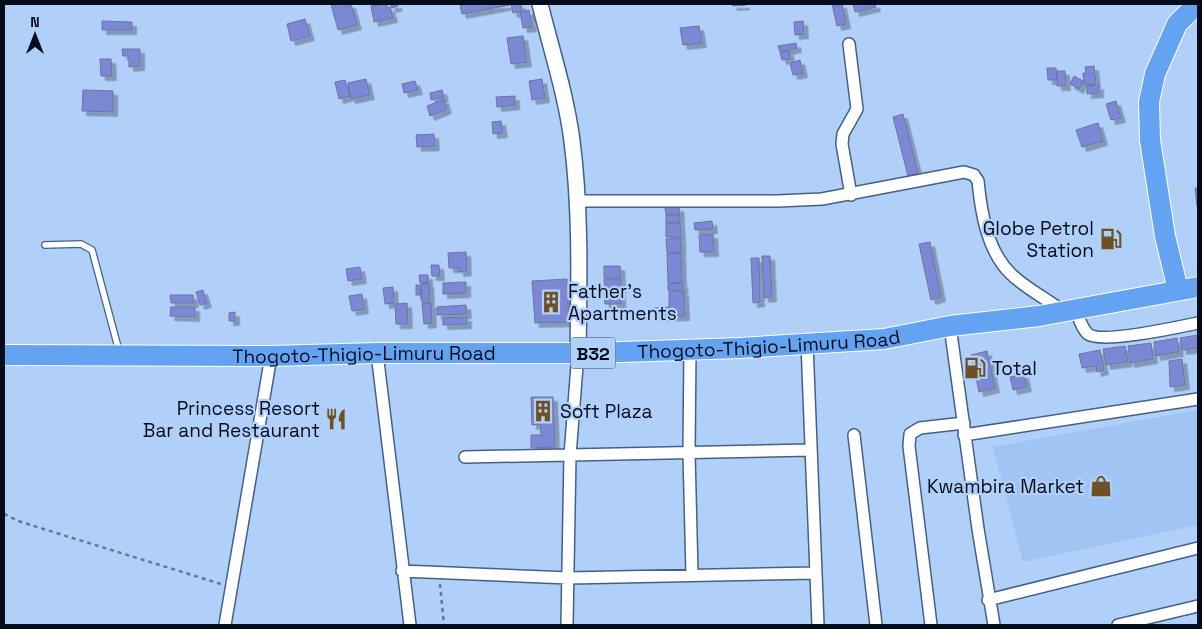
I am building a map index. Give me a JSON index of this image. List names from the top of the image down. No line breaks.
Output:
{"streets":{"highway":["Thogoto-Thigio-Limuru Road","B32"]},"places":{"fuel station":["Globe Petrol Station","Total"],"building":["Father's Apartments","Soft Plaza"],"restaurant":["Princess Resort Bar and Restaurant"],"shop":["Kwambira Market"]},"north":"top"}
